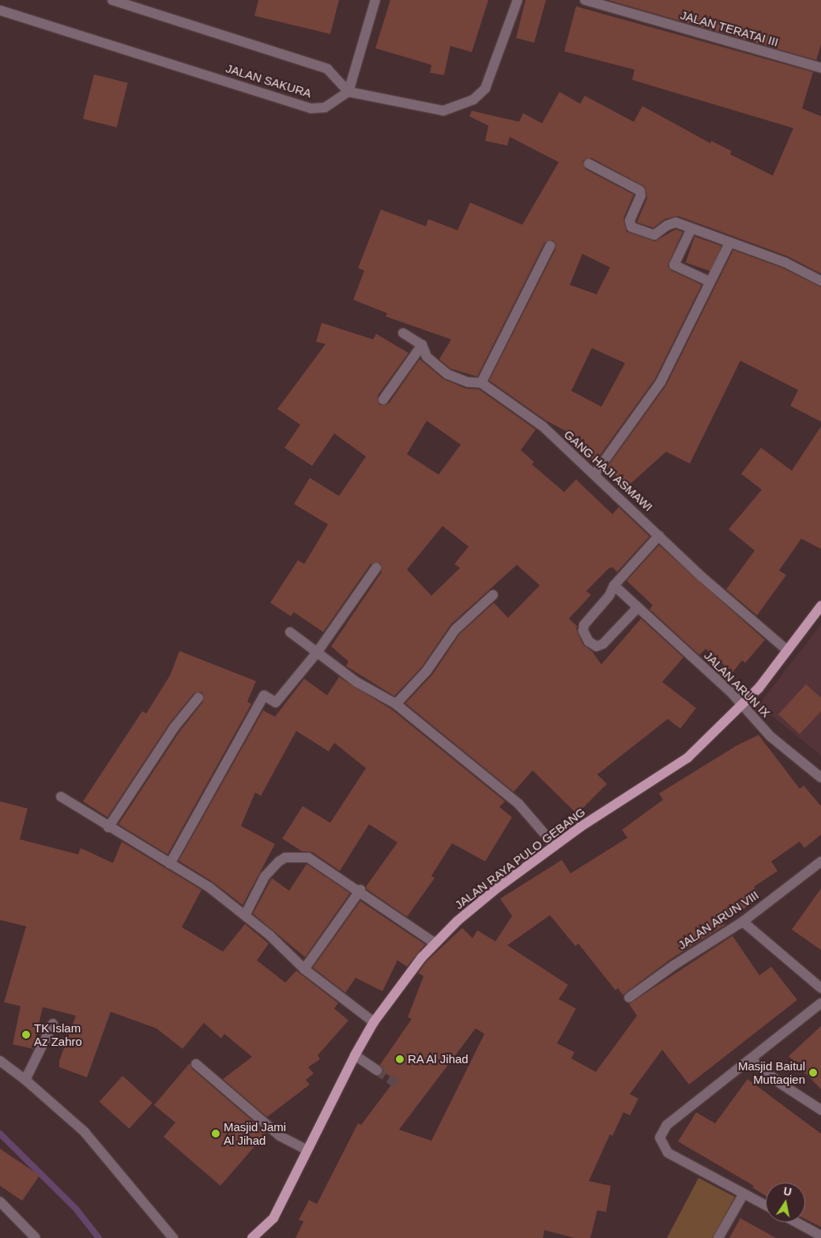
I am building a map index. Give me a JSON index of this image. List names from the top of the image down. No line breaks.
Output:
{"streets":{"main road":["JALAN RAYA PULO GEBANG"],"street":["JALAN TERATAI III","JALAN SAKURA","GANG HAJI ASMAWI","JALAN ARUN IX","JALAN ARUN VIII"]},"crossings":[["GANG HAJI ASMAWI","JALAN RAYA PULO GEBANG"],["JALAN ARUN IX","JALAN RAYA PULO GEBANG"]],"places":["TK Islam Az Zahro","RA Al Jihad","Masjid Baitul Muttaqien","Masjid Jami Al Jihad"],"north":"top"}
